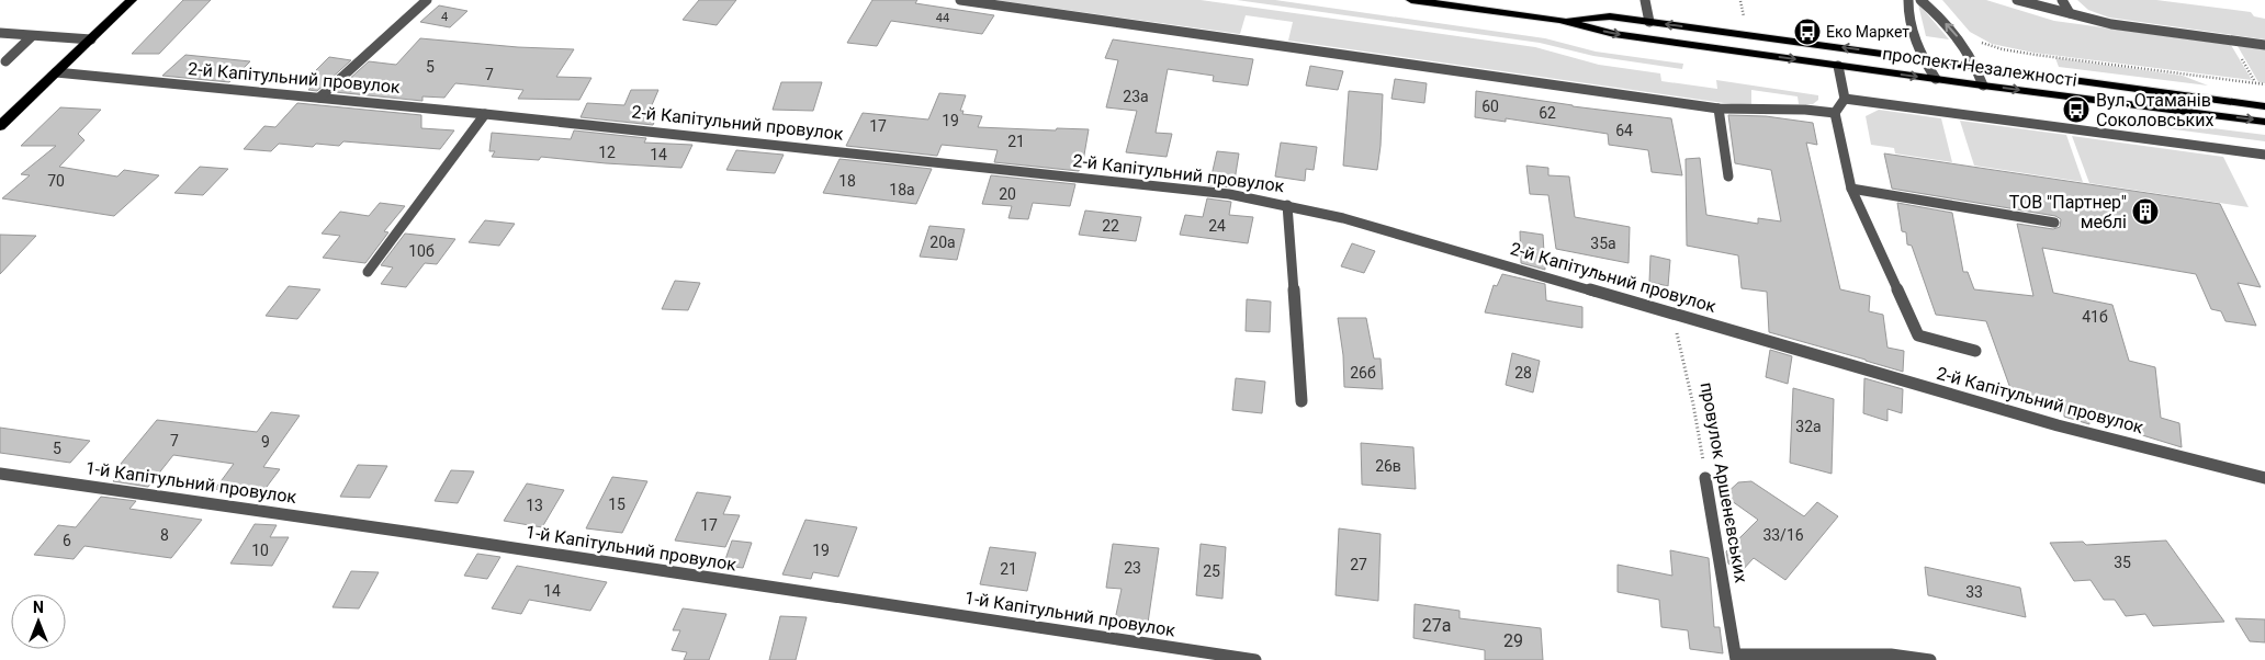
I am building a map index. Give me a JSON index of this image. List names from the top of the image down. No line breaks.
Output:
{"streets":{"main road":["проспект Незалежності"],"street":["2-й Капітульний провулок","1-й Капітульний провулок","провулок Аршенєвських"]},"crossings":[["2-й Капітульний провулок","провулок Аршенєвських"]],"places":{"bus stop":["Еко Маркет","Вул. Отаманів Соколовських"],"building":["ТОВ \"Партнер\" меблі"]},"house_numbers":["4","44","5","7","23а","60","62","19","17","64","21","12","14","70","18","18а","20","22","24","20а","35а","10б","41б","26б","28","32а","7","9","5","26в","15","13","17","8","33/16","6","10","19","35","27","23","21","25","14","33","27а","29"],"north":"top"}
